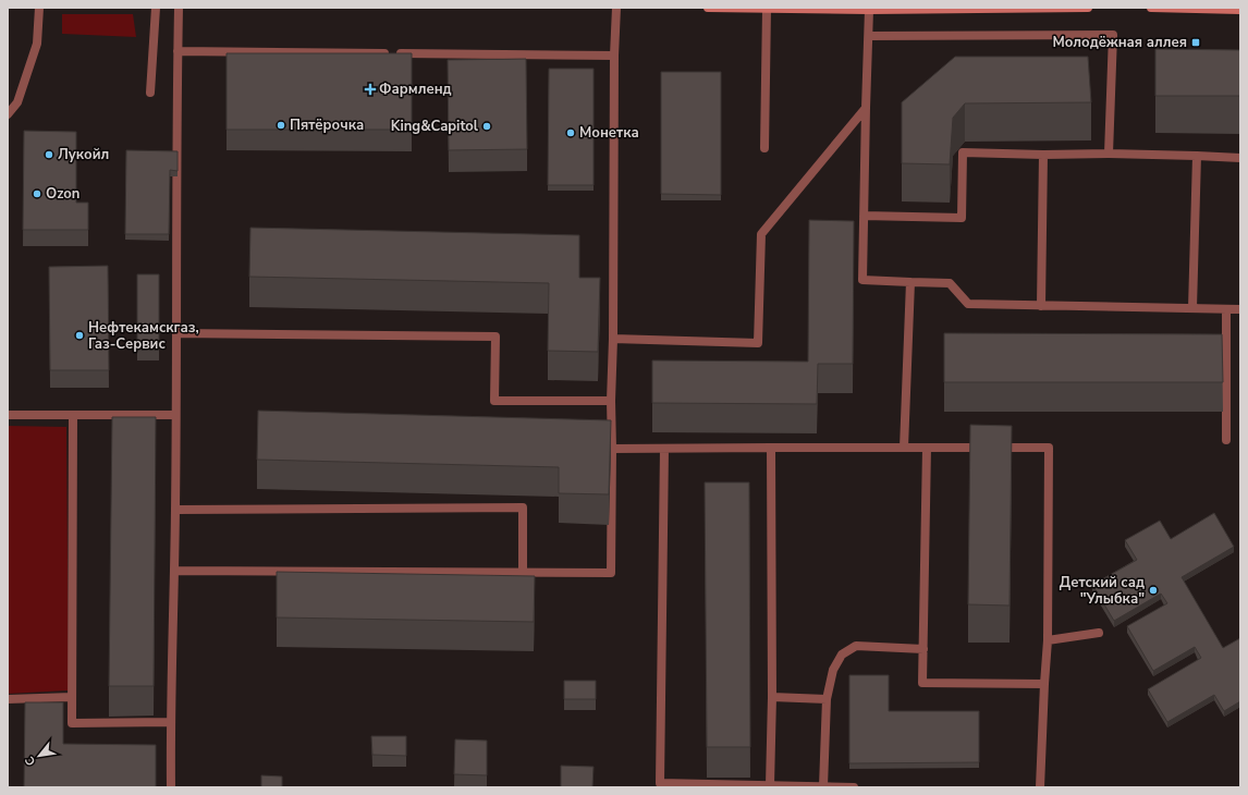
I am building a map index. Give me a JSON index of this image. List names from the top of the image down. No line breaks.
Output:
{"places":{"transit":["Молодёжная аллея"],"health":["Фармленд"],"other":["Пятёрочка","King&Capitol","Монетка","Лукойл","Ozon","Нефтекамскгаз, Газ-Сервис","Детский сад \"Улыбка\""]},"north":"bottom left"}
